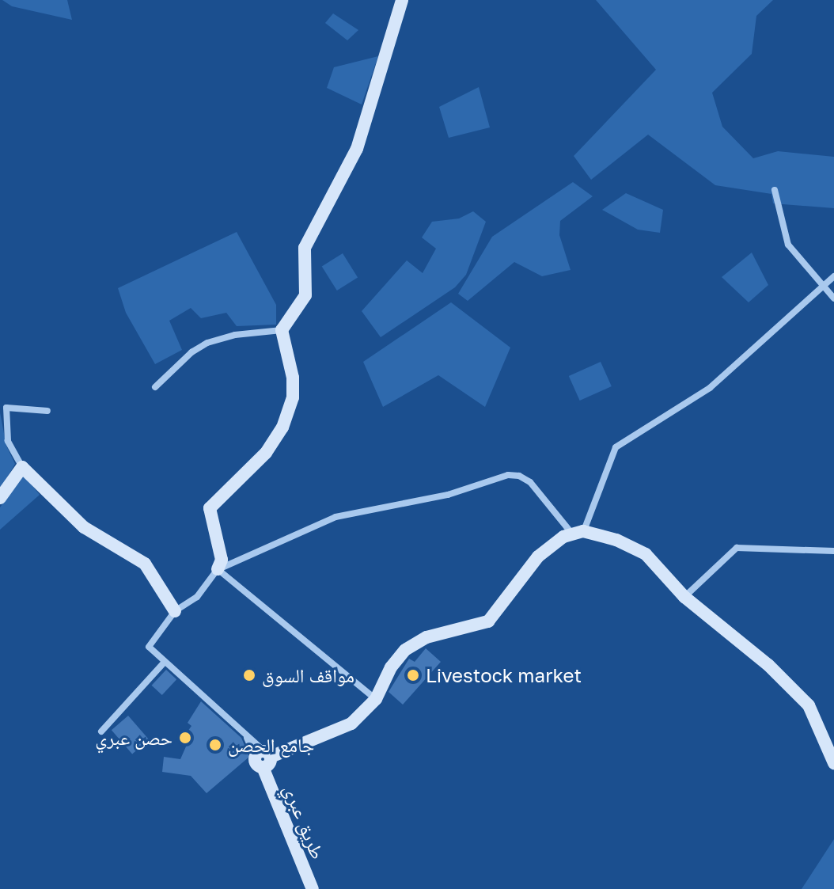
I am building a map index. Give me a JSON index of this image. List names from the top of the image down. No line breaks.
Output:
{"streets":{"street":["طريق عبري"]},"places":["مواقف السوق","Livestock market","حصن عبري","جامع الحصن"]}
